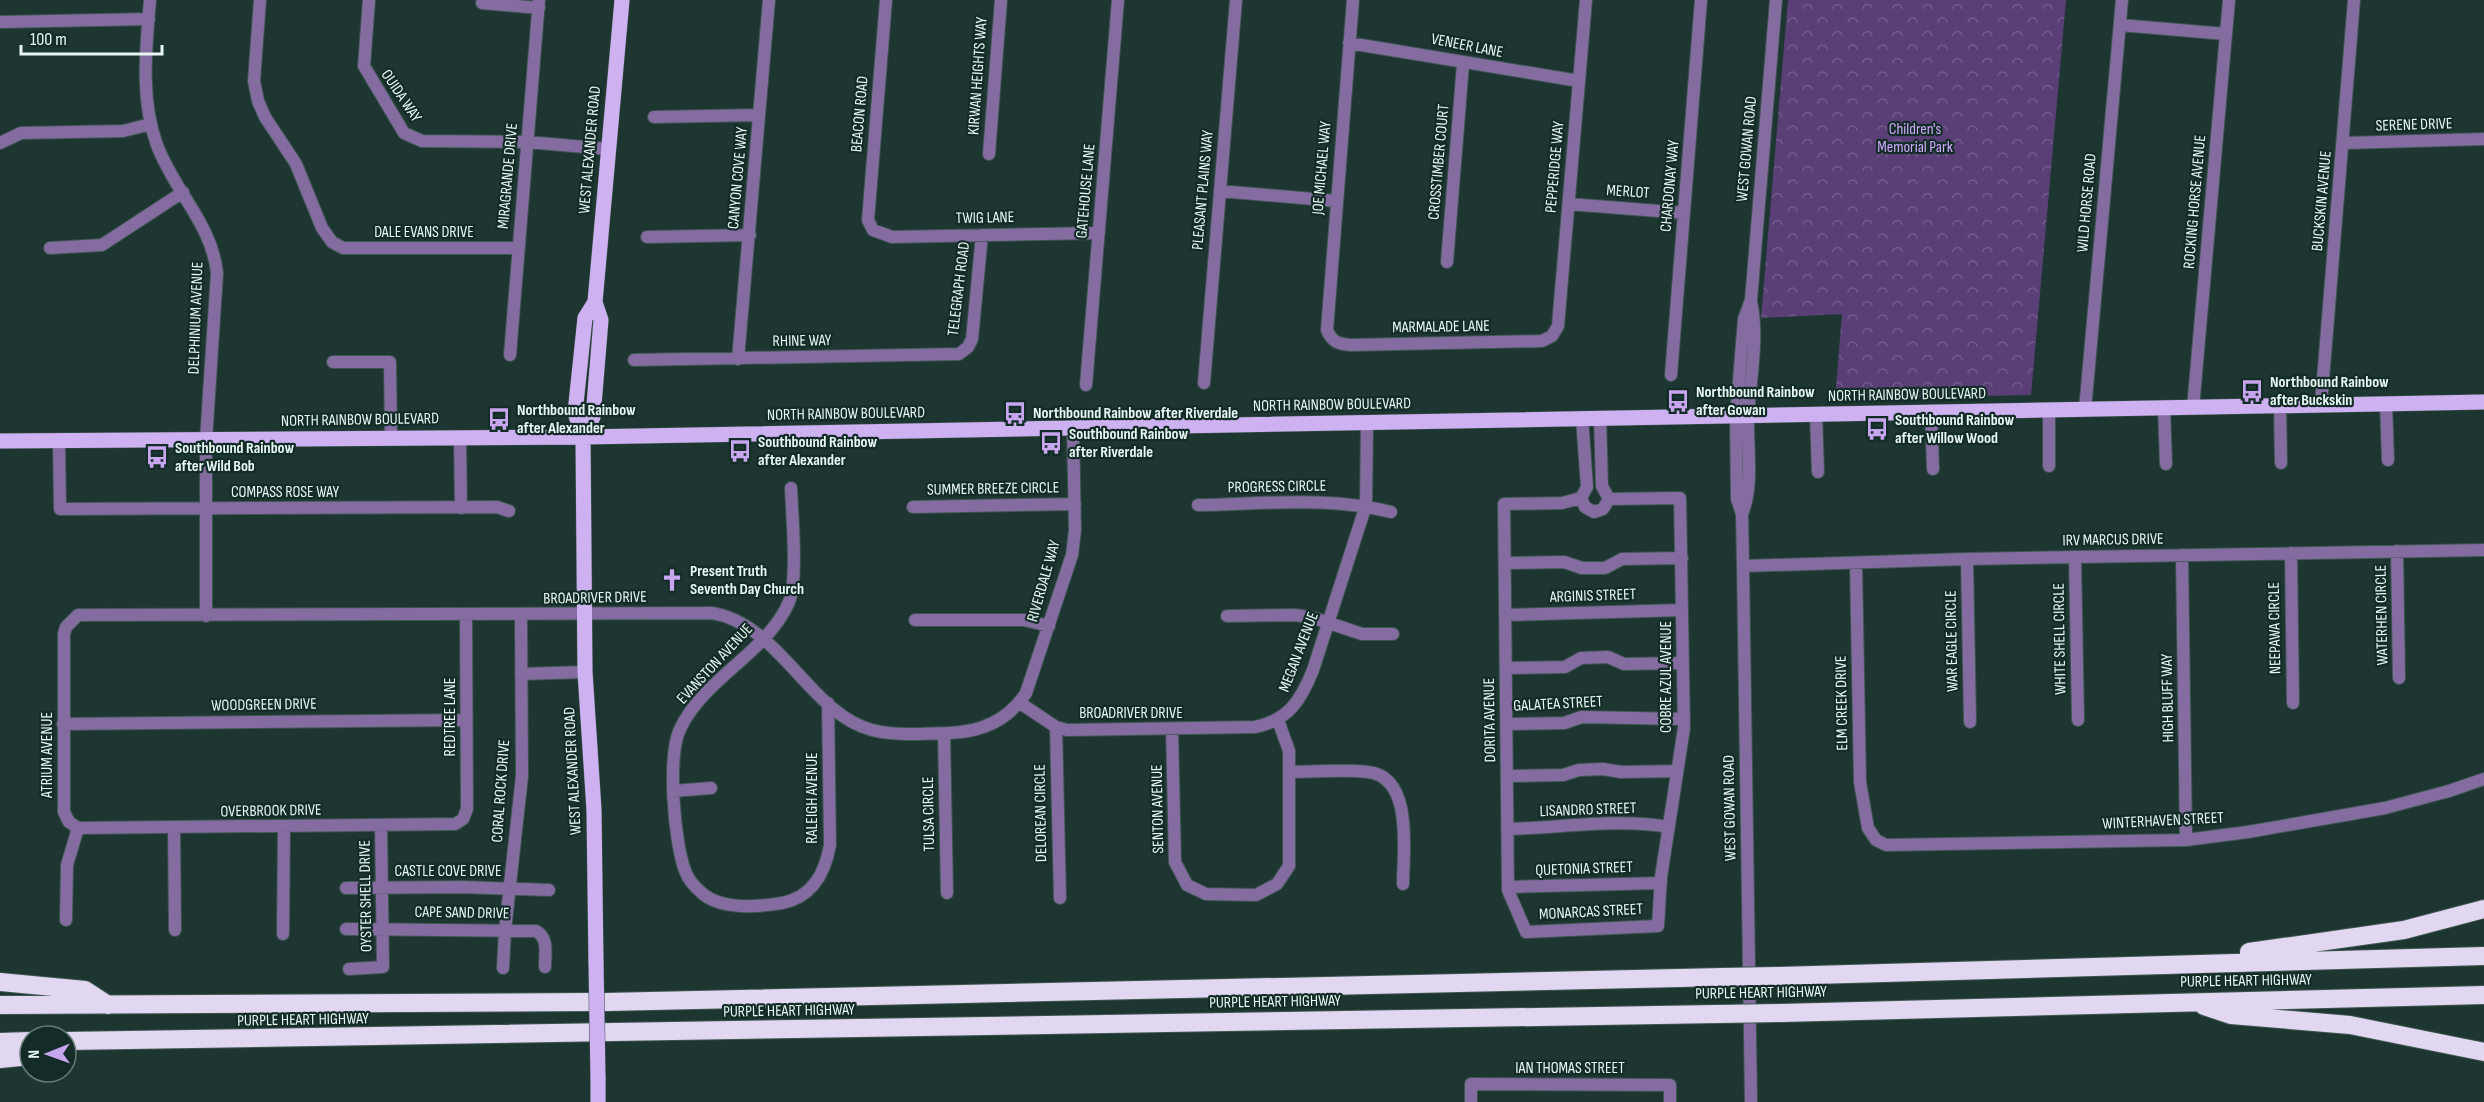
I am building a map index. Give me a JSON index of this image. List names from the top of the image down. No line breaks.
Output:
{"streets":{"highway":["PURPLE HEART HIGHWAY"],"main road":["WEST ALEXANDER ROAD","NORTH RAINBOW BOULEVARD"],"street":["VENEER LANE","KIRWAN HEIGHTS WAY","OUIDA WAY","BEACON ROAD","SERENE DRIVE","WEST GOWAN ROAD","CROSSTIMBER COURT","PEPPERIDGE WAY","JOE MICHAEL WAY","MIRAGRANDE DRIVE","CANYON COVE WAY","CHARDONAY WAY","PLEASANT PLAINS WAY","GATEHOUSE LANE","MERLOT","BUCKSKIN AVENUE","ROCKING HORSE AVENUE","WILD HORSE ROAD","TWIG LANE","DALE EVANS DRIVE","TELEGRAPH ROAD","DELPHINIUM AVENUE","MARMALADE LANE","RHINE WAY","PROGRESS CIRCLE","SUMMER BREEZE CIRCLE","COMPASS ROSE WAY","IRV MARCUS DRIVE","RIVERDALE WAY","ARGINIS STREET","BROADRIVER DRIVE","WATERHEN CIRCLE","NEEPAWA CIRCLE","WHITE SHELL CIRCLE","WAR EAGLE CIRCLE","MEGAN AVENUE","EVANSTON AVENUE","COBRE AZUL AVENUE","HIGH BLUFF WAY","ELM CREEK DRIVE","GALATEA STREET","WOODGREEN DRIVE","REDTREE LANE","DORITA AVENUE","ATRIUM AVENUE","CORAL ROCK DRIVE","RALEIGH AVENUE","SENTON AVENUE","LISANDRO STREET","OVERBROOK DRIVE","DELOREAN CIRCLE","TULSA CIRCLE","WINTERHAVEN STREET","QUETONIA STREET","CASTLE COVE DRIVE","OYSTER SHELL DRIVE","MONARCAS STREET","CAPE SAND DRIVE","IAN THOMAS STREET"]},"crossings":[["VENEER LANE","CROSSTIMBER COURT"],["VENEER LANE","PEPPERIDGE WAY"],["VENEER LANE","JOE MICHAEL WAY"],["OUIDA WAY","MIRAGRANDE DRIVE"],["BEACON ROAD","TWIG LANE"],["SERENE DRIVE","BUCKSKIN AVENUE"],["WEST GOWAN ROAD","NORTH RAINBOW BOULEVARD"],["WEST GOWAN ROAD","IRV MARCUS DRIVE"],["WEST ALEXANDER ROAD","NORTH RAINBOW BOULEVARD"],["WEST ALEXANDER ROAD","BROADRIVER DRIVE"],["PEPPERIDGE WAY","MERLOT"],["PEPPERIDGE WAY","MARMALADE LANE"],["JOE MICHAEL WAY","MARMALADE LANE"],["MIRAGRANDE DRIVE","DALE EVANS DRIVE"],["CANYON COVE WAY","RHINE WAY"],["CHARDONAY WAY","MERLOT"],["GATEHOUSE LANE","TWIG LANE"],["BUCKSKIN AVENUE","NORTH RAINBOW BOULEVARD"],["ROCKING HORSE AVENUE","NORTH RAINBOW BOULEVARD"],["WILD HORSE ROAD","NORTH RAINBOW BOULEVARD"],["TWIG LANE","TELEGRAPH ROAD"],["TELEGRAPH ROAD","RHINE WAY"],["DELPHINIUM AVENUE","NORTH RAINBOW BOULEVARD"],["DELPHINIUM AVENUE","COMPASS ROSE WAY"],["DELPHINIUM AVENUE","BROADRIVER DRIVE"],["NORTH RAINBOW BOULEVARD","COMPASS ROSE WAY"],["NORTH RAINBOW BOULEVARD","RIVERDALE WAY"],["NORTH RAINBOW BOULEVARD","MEGAN AVENUE"],["PROGRESS CIRCLE","MEGAN AVENUE"],["SUMMER BREEZE CIRCLE","RIVERDALE WAY"],["IRV MARCUS DRIVE","WATERHEN CIRCLE"],["IRV MARCUS DRIVE","NEEPAWA CIRCLE"],["IRV MARCUS DRIVE","WHITE SHELL CIRCLE"],["IRV MARCUS DRIVE","WAR EAGLE CIRCLE"],["IRV MARCUS DRIVE","HIGH BLUFF WAY"],["IRV MARCUS DRIVE","ELM CREEK DRIVE"],["RIVERDALE WAY","BROADRIVER DRIVE"],["ARGINIS STREET","COBRE AZUL AVENUE"],["ARGINIS STREET","DORITA AVENUE"],["BROADRIVER DRIVE","MEGAN AVENUE"],["BROADRIVER DRIVE","EVANSTON AVENUE"],["BROADRIVER DRIVE","REDTREE LANE"],["BROADRIVER DRIVE","ATRIUM AVENUE"],["BROADRIVER DRIVE","CORAL ROCK DRIVE"],["BROADRIVER DRIVE","RALEIGH AVENUE"],["BROADRIVER DRIVE","SENTON AVENUE"],["BROADRIVER DRIVE","DELOREAN CIRCLE"],["BROADRIVER DRIVE","TULSA CIRCLE"],["EVANSTON AVENUE","RALEIGH AVENUE"],["COBRE AZUL AVENUE","GALATEA STREET"],["COBRE AZUL AVENUE","LISANDRO STREET"],["COBRE AZUL AVENUE","QUETONIA STREET"],["COBRE AZUL AVENUE","MONARCAS STREET"],["HIGH BLUFF WAY","WINTERHAVEN STREET"],["ELM CREEK DRIVE","WINTERHAVEN STREET"],["GALATEA STREET","DORITA AVENUE"],["WOODGREEN DRIVE","REDTREE LANE"],["WOODGREEN DRIVE","ATRIUM AVENUE"],["REDTREE LANE","OVERBROOK DRIVE"],["DORITA AVENUE","LISANDRO STREET"],["DORITA AVENUE","QUETONIA STREET"],["DORITA AVENUE","MONARCAS STREET"],["ATRIUM AVENUE","OVERBROOK DRIVE"],["CORAL ROCK DRIVE","CASTLE COVE DRIVE"],["CORAL ROCK DRIVE","CAPE SAND DRIVE"],["OVERBROOK DRIVE","OYSTER SHELL DRIVE"],["CASTLE COVE DRIVE","OYSTER SHELL DRIVE"],["OYSTER SHELL DRIVE","CAPE SAND DRIVE"]],"parks":["Children's Memorial Park"],"places":{"bus stop":["Northbound Rainbow after Buckskin","Northbound Rainbow after Gowan","Northbound Rainbow after Riverdale","Northbound Rainbow after Alexander","Southbound Rainbow after Willow Wood","Southbound Rainbow after Riverdale","Southbound Rainbow after Alexander","Southbound Rainbow after Wild Bob"],"church":["Present Truth Seventh Day Church"]},"scale_bar":"100 m","north":"left"}
